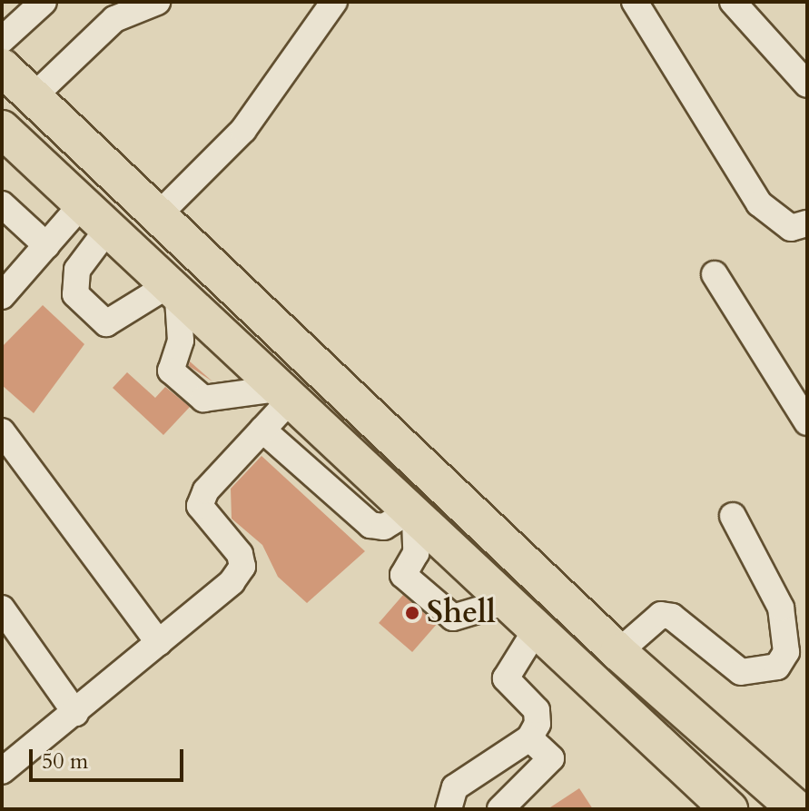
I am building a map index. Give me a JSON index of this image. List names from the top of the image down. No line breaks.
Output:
{"places":["Shell"],"scale_bar":"50 m"}
